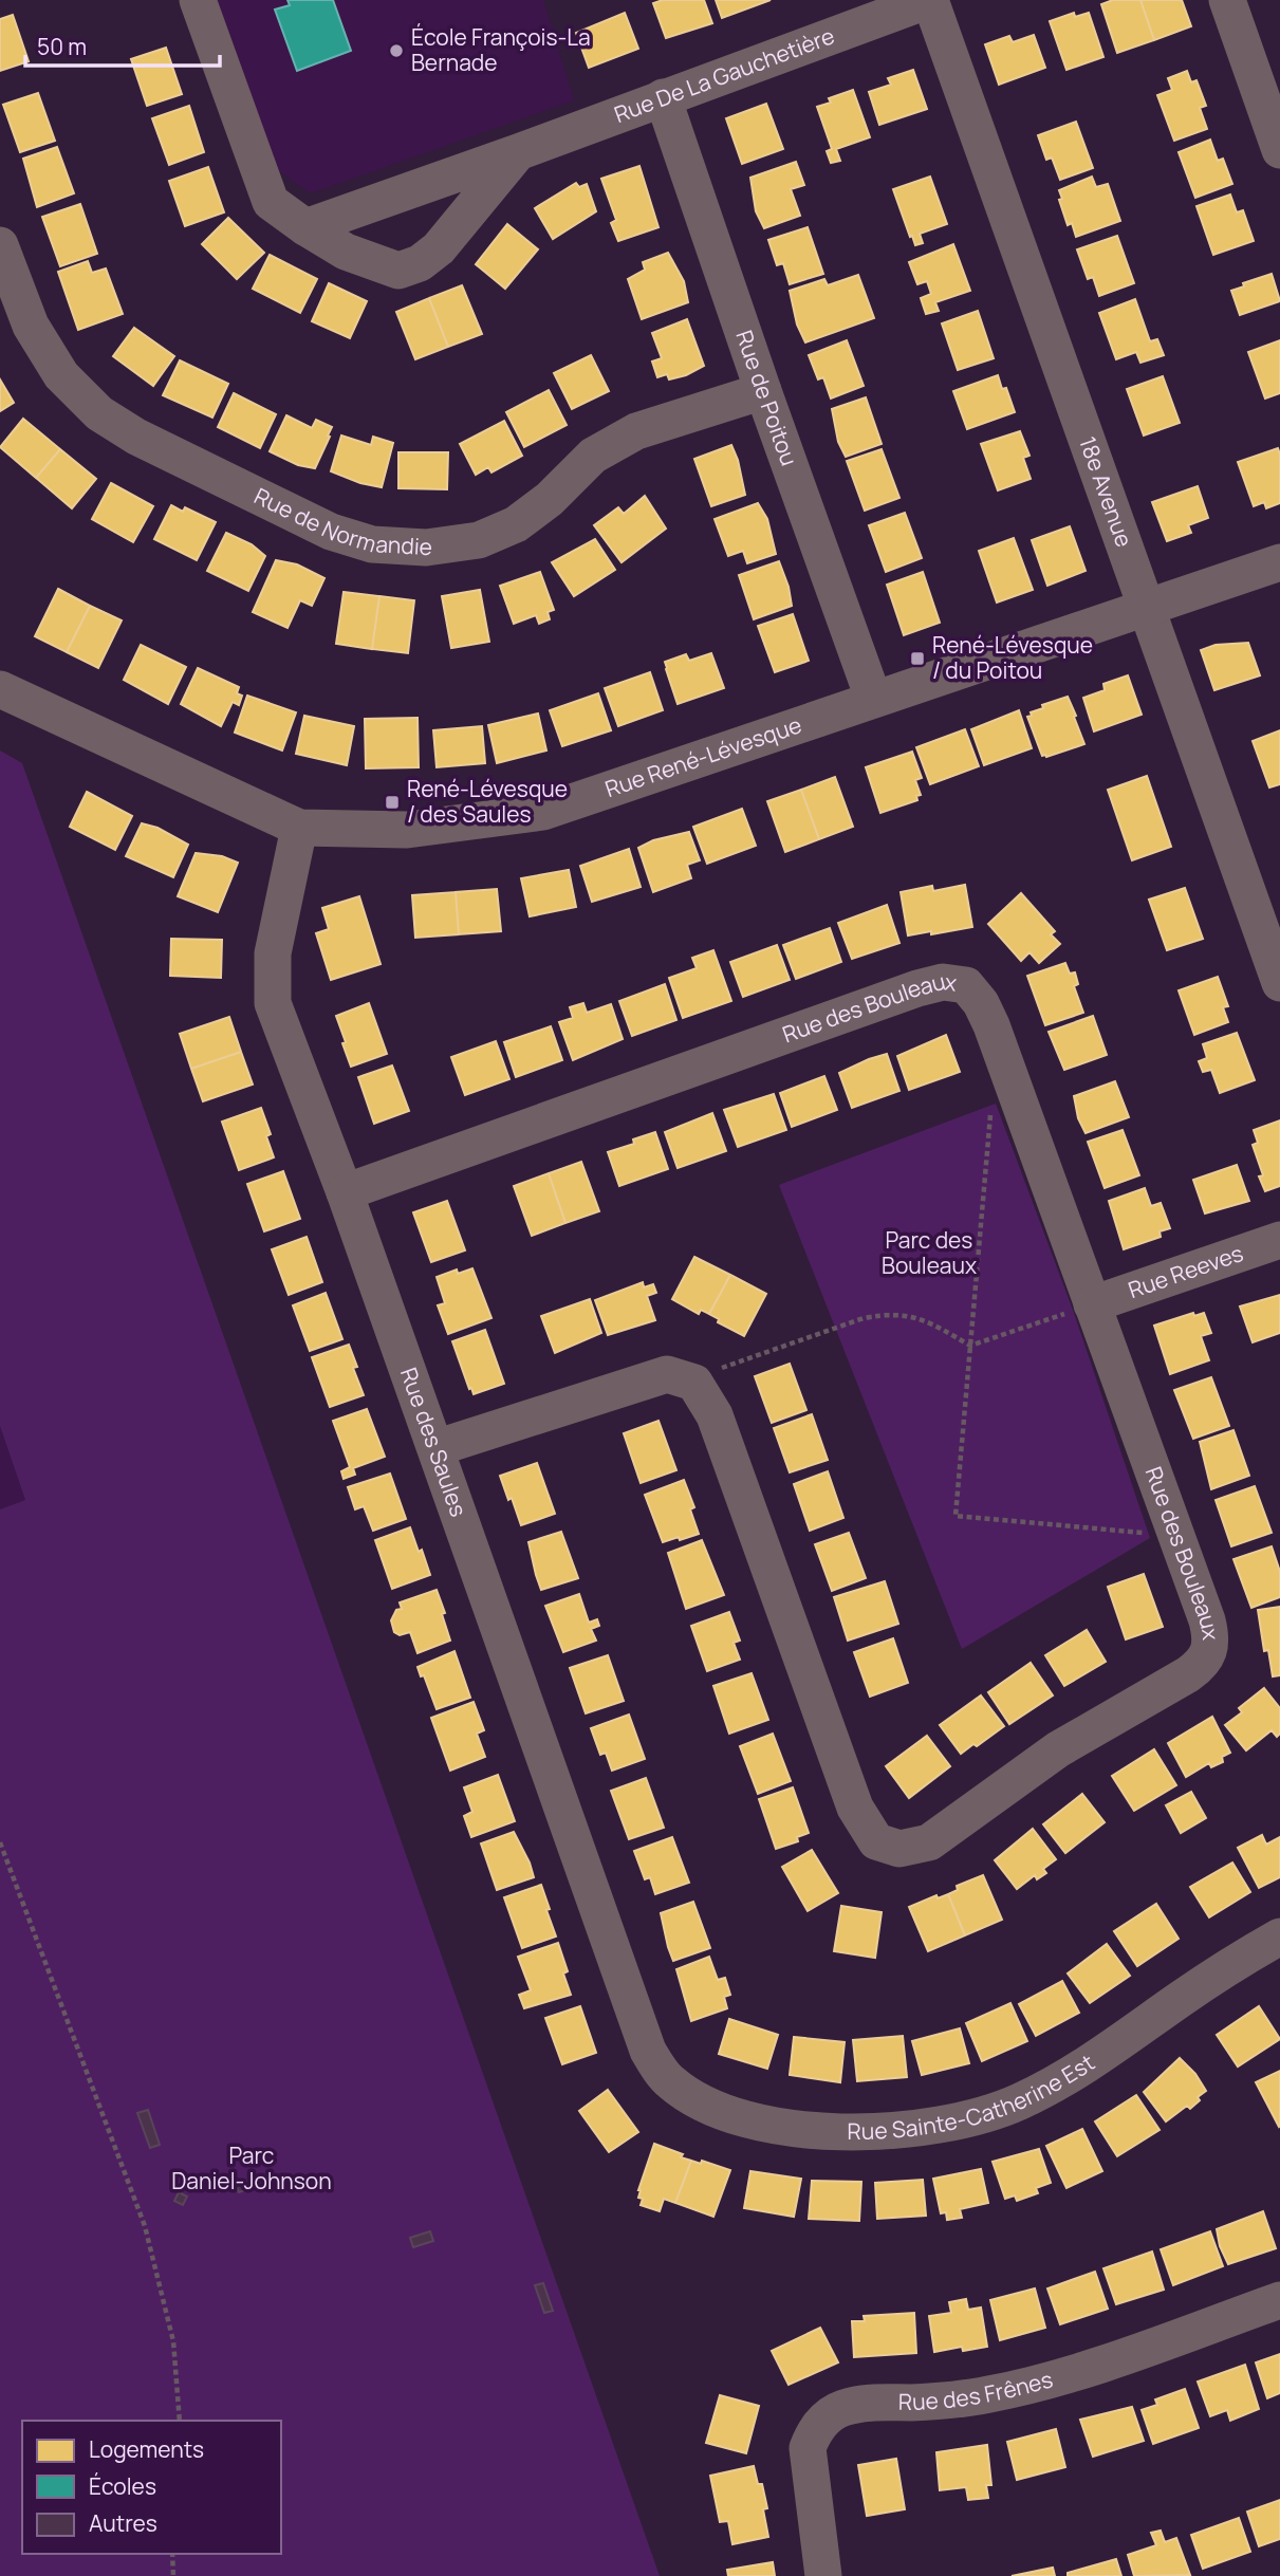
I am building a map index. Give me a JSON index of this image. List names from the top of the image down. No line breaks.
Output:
{"streets":{"street":["Rue De La Gauchetière","Rue de Poitou","18e Avenue","Rue de Normandie","Rue René-Lévesque","Rue des Bouleaux","Rue Reeves","Rue des Saules","Rue Sainte-Catherine Est","Rue des Frênes"]},"crossings":[["Rue De La Gauchetière","Rue de Poitou"],["Rue De La Gauchetière","18e Avenue"],["Rue de Poitou","Rue de Normandie"],["Rue de Poitou","Rue René-Lévesque"],["18e Avenue","Rue René-Lévesque"],["Rue René-Lévesque","Rue des Saules"],["Rue des Bouleaux","Rue Reeves"],["Rue des Bouleaux","Rue des Saules"],["Rue des Saules","Rue Sainte-Catherine Est"]],"parks":["Parc des Bouleaux","Parc Daniel-Johnson"],"places":{"other":["École François-La Bernade"],"transit":["René-Lévesque / du Poitou","René-Lévesque / des Saules"]},"legend":["Logements","Écoles","Autres"],"scale_bar":"50 m"}
